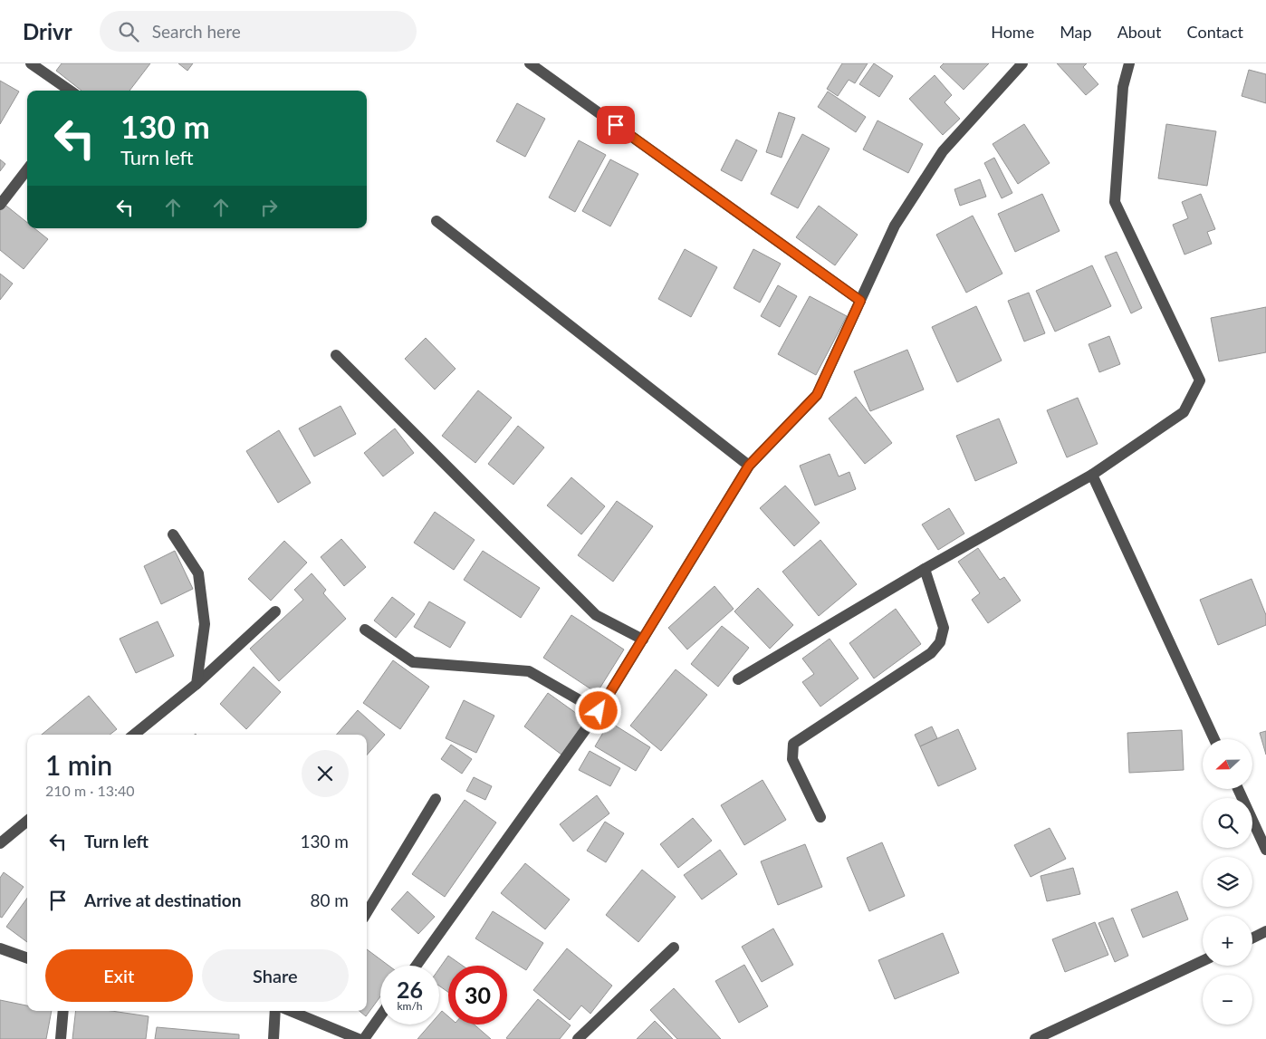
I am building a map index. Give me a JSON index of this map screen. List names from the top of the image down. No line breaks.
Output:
{"north":"left","page":{"header":"Drivr","search":"Search here","nav":["Home","Map","About","Contact"],"turn":["130 m","Turn left"],"heading":["1 min","210 m · 13:40"],"map_buttons":["+","−"],"list":[{"name":"Turn left","value":"130 m"},{"name":"Arrive at destination","value":"80 m"}],"buttons":["Exit","Share"],"speed":"26 km/h","limit":"30"}}
